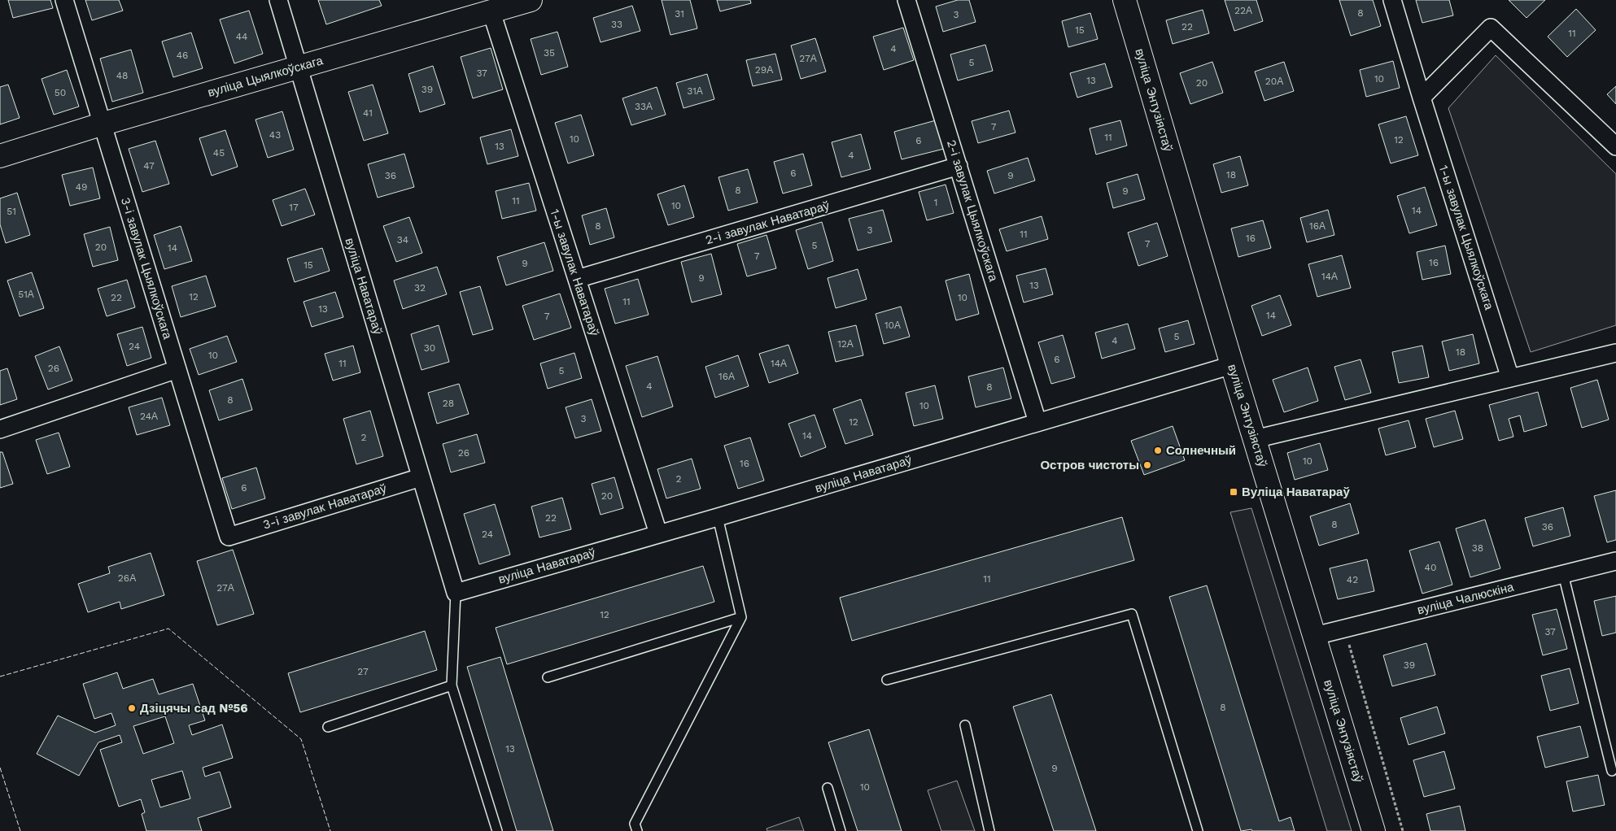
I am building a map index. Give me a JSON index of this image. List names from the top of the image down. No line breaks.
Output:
{"streets":{"main road":["вуліца Цыялкоўскага","вуліца Энтузіястаў"],"street":["2-і завулак Цыялкоўскага","2-і завулак Наватараў","1-ы завулак Цыялкоўскага","3-і завулак Цыялкоўскага","1-ы завулак Наватараў","вуліца Наватараў","3-і завулак Наватараў","вуліца Чалюскіна"]},"crossings":[["вуліца Цыялкоўскага","3-і завулак Цыялкоўскага"],["вуліца Цыялкоўскага","1-ы завулак Наватараў"],["вуліца Цыялкоўскага","вуліца Наватараў"],["вуліца Энтузіястаў","вуліца Наватараў"],["вуліца Энтузіястаў","вуліца Чалюскіна"],["2-і завулак Цыялкоўскага","2-і завулак Наватараў"],["2-і завулак Цыялкоўскага","вуліца Наватараў"],["2-і завулак Наватараў","1-ы завулак Наватараў"],["3-і завулак Цыялкоўскага","3-і завулак Наватараў"],["1-ы завулак Наватараў","вуліца Наватараў"],["вуліца Наватараў","3-і завулак Наватараў"]],"places":{"other":["Солнечный","Остров чистоты","Дзіцячы сад №56"],"transit":["Вуліца Наватараў"]},"house_numbers":["22А","8","31","3","33","22","15","11","44","4","35","46","27А","5","29А","37","48","10","13","20А","20","39","31А","50","33А","41","7","43","11","10","12","6","13","45","4","47","6","18","36","9","49","8","9","11","1","10","17","14","51","8","16А","3","11","16","34","7","5","20","14","7","16","9","15","14А","9","13","32","51А","12","22","10","11","13","14","7","10А","5","4","12А","24","30","18","10","6","11","14А","26","5","16А","4","8","8","28","10","24А","3","12","14","2","26","10","16","2","6","20","22","8","36","24","38","40","26А","11","42","27А","12","37","39","27","8","13","9","10"]}
